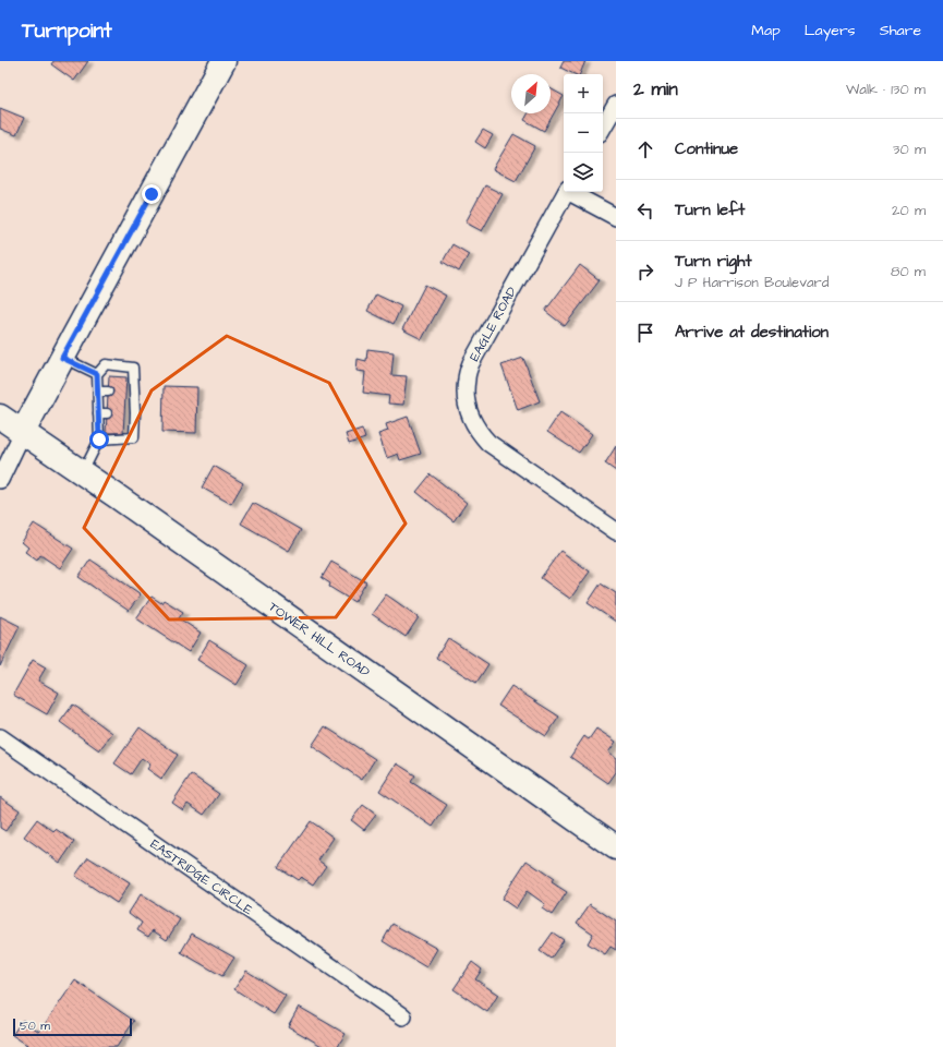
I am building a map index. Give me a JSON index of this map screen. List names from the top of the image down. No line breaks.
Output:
{"streets":{"street":["EAGLE ROAD","TOWER HILL ROAD","EASTRIDGE CIRCLE"]},"scale_bar":"50 m","north":"top right","page":{"header":"Turnpoint","nav":["Map","Layers","Share"],"heading":["2 min","Walk · 130 m"],"map_buttons":["+","−"],"list":[["Continue","30 m"],["Turn left","20 m"],["Turn right","J P Harrison Boulevard","80 m"],"Arrive at destination"],"scale":"50 m"}}
